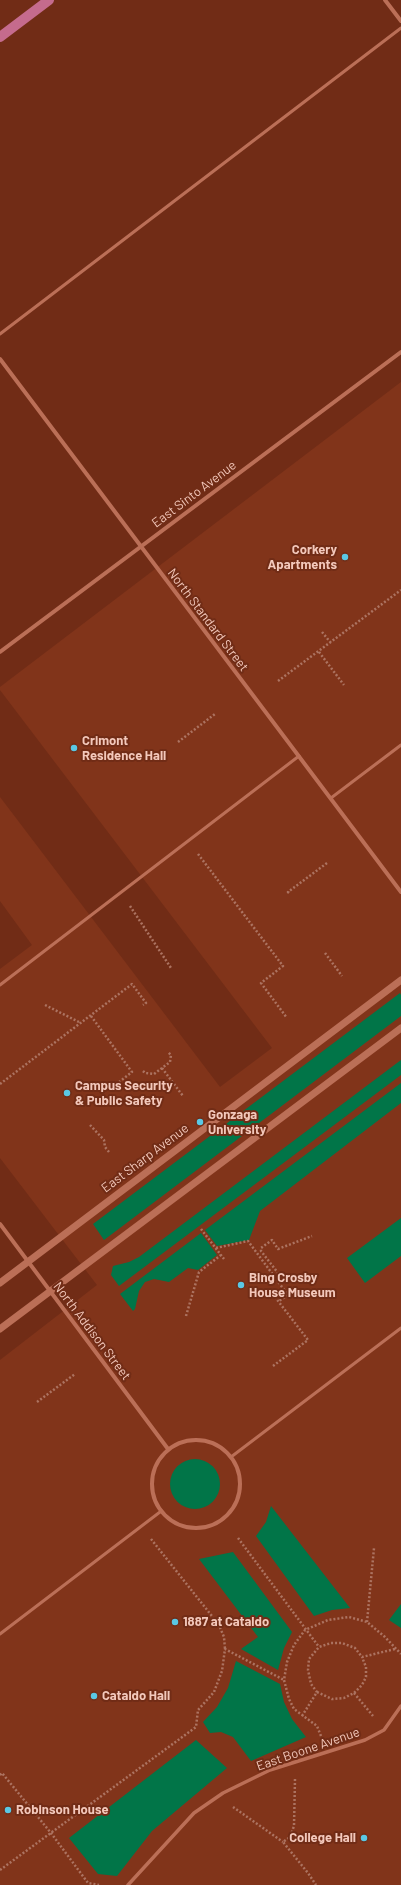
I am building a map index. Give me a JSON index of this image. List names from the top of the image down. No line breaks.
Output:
{"streets":{"street":["East Sinto Avenue","North Standard Street","East Sharp Avenue","North Addison Street","East Boone Avenue"]},"crossings":[["East Sinto Avenue","North Standard Street"],["East Sharp Avenue","North Addison Street"]],"places":["Corkery Apartments","Crimont Residence Hall","Campus Security & Public Safety","Gonzaga University","Bing Crosby House Museum","1887 at Cataldo","Cataldo Hall","Robinson House","College Hall"]}
